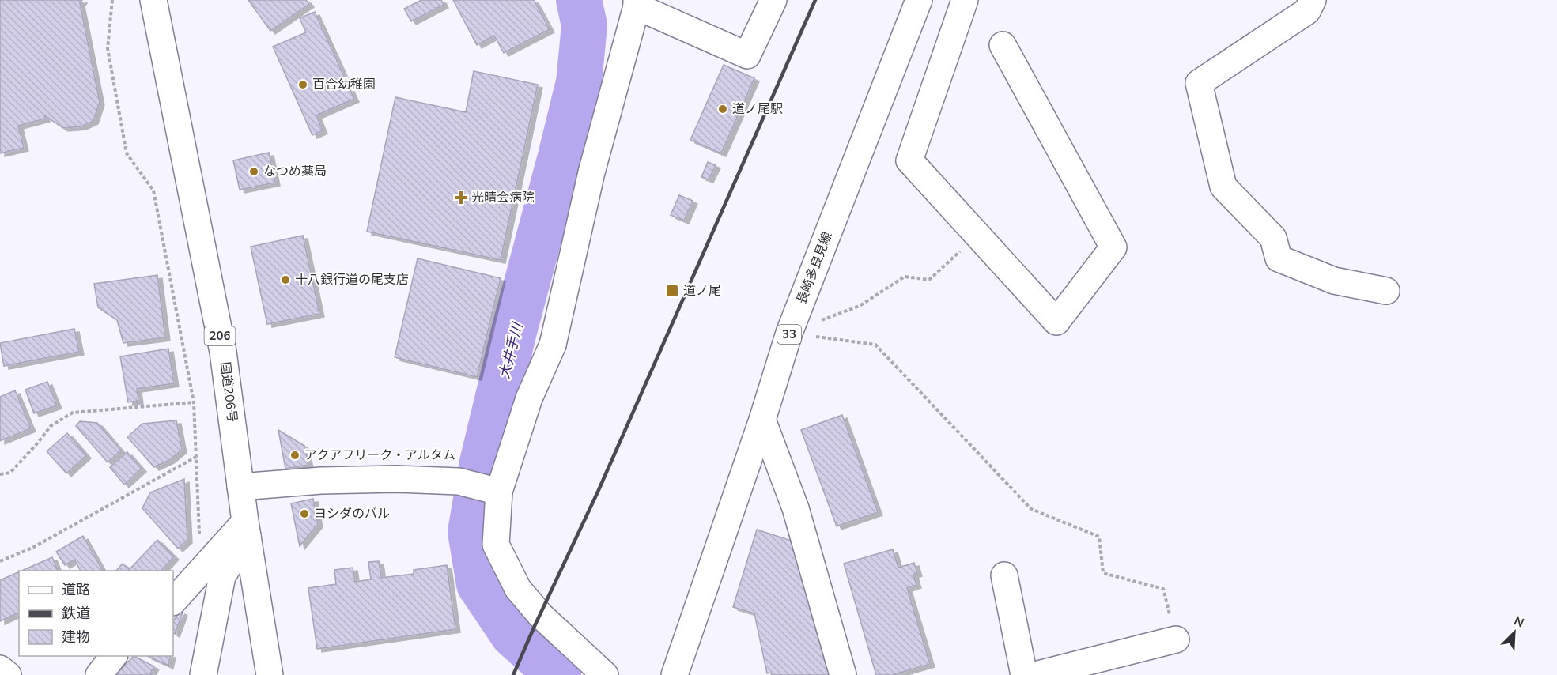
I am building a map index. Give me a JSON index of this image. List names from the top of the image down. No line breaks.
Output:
{"streets":{"main road":["長崎多良見線","33","206","国道206号"]},"water":["大井手川"],"places":{"other":["百合幼稚園","道ノ尾駅","なつめ薬局","十八銀行道の尾支店","アクアフリーク・アルタム","ヨシダのバル"],"health":["光晴会病院"],"transit":["道ノ尾"]},"legend":["道路","鉄道","建物"],"north":"top right"}
